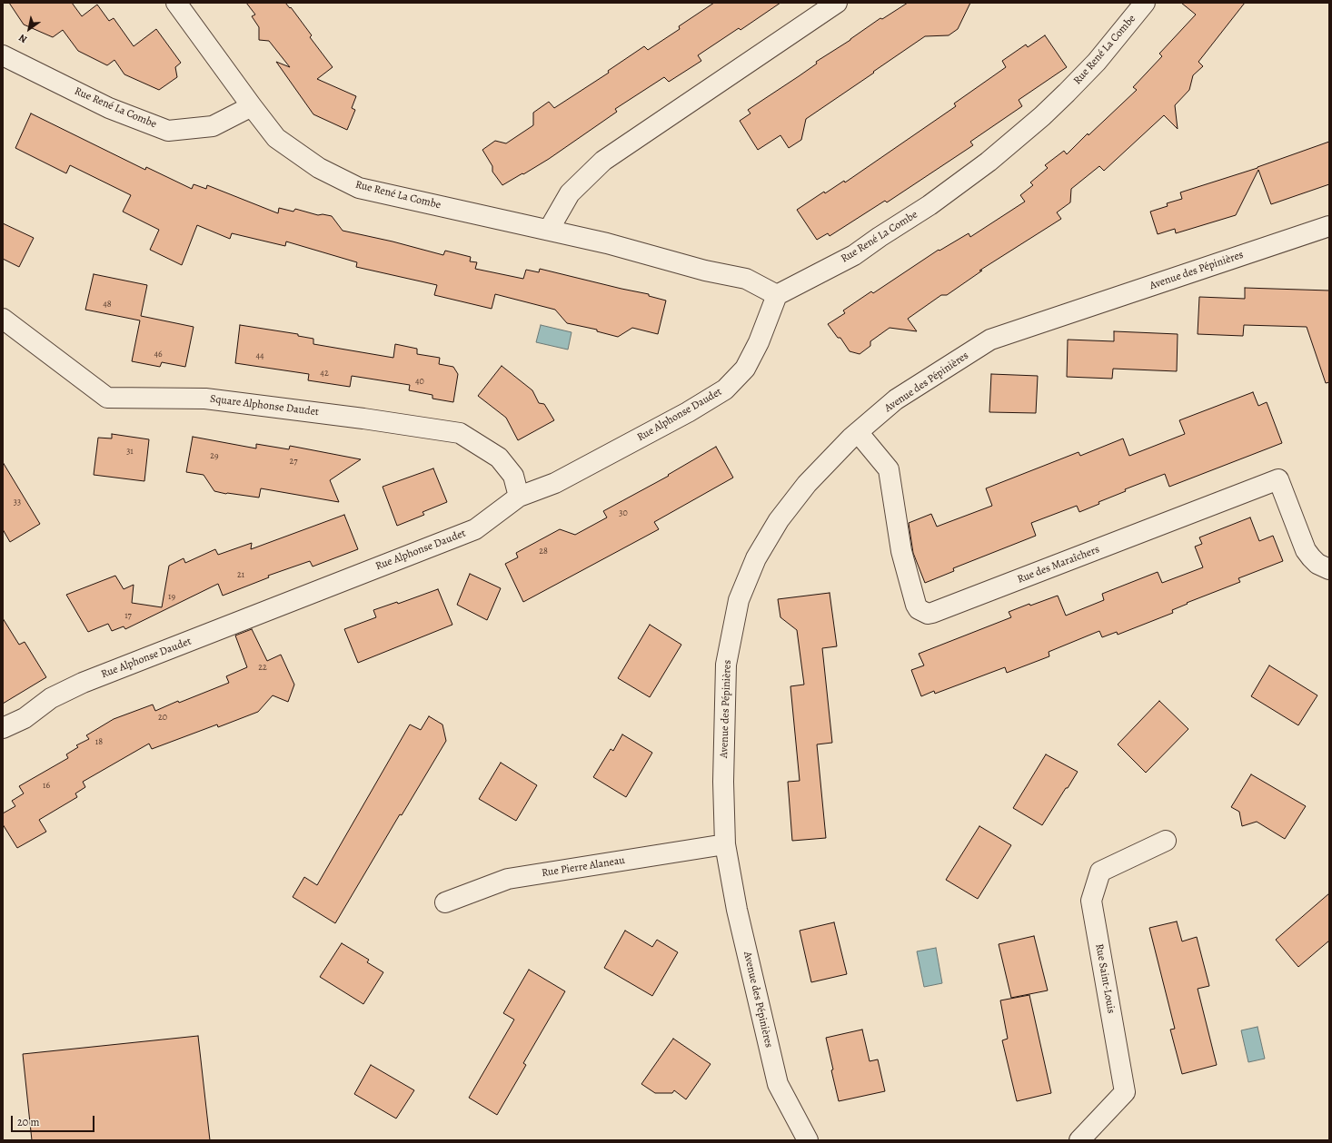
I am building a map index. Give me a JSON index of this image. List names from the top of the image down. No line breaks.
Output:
{"streets":{"street":["Rue René La Combe","Avenue des Pépinières","Square Alphonse Daudet","Rue Alphonse Daudet","Rue des Maraîchers","Rue Pierre Alaneau","Rue Saint-Louis"]},"crossings":[["Rue René La Combe","Rue Alphonse Daudet"],["Avenue des Pépinières","Rue des Maraîchers"],["Avenue des Pépinières","Rue Pierre Alaneau"],["Square Alphonse Daudet","Rue Alphonse Daudet"]],"house_numbers":["48","46","44","42","40","31","29","27","33","30","28","21","19","17","22","20","18","16"],"scale_bar":"20 m","north":"bottom left"}
